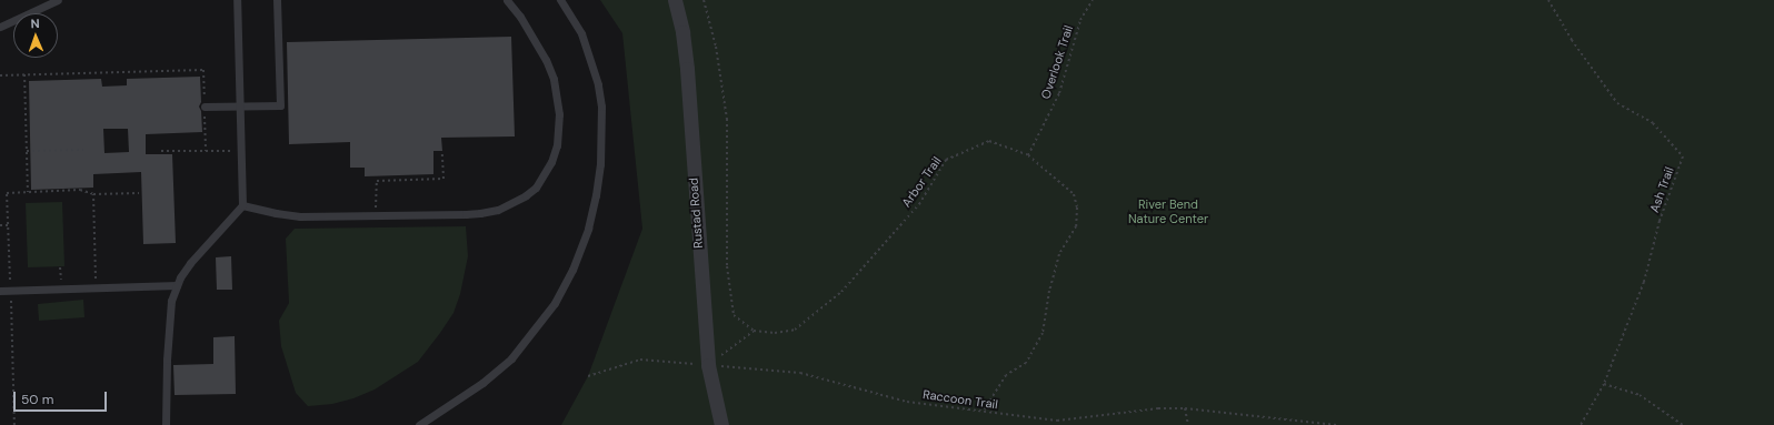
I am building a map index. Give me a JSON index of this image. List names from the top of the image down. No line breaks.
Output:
{"streets":{"street":["Rustad Road"],"path":["Overlook Trail","Arbor Trail","Ash Trail","Raccoon Trail"]},"crossings":[["Overlook Trail","Arbor Trail"],["Arbor Trail","Raccoon Trail"],["Rustad Road","Raccoon Trail"]],"parks":["River Bend Nature Center"],"scale_bar":"50 m","north":"top"}
